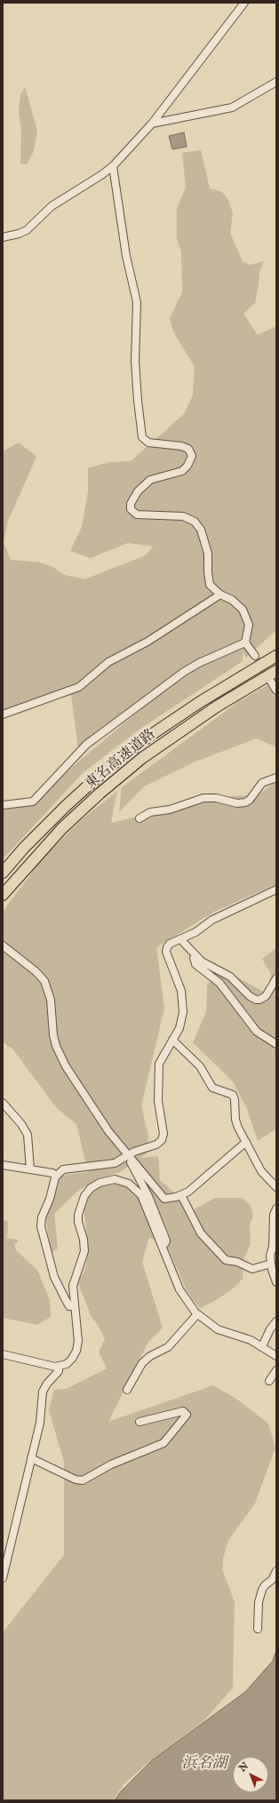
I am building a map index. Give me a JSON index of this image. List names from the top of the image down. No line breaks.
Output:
{"streets":{"highway":["東名高速道路"]},"water":["浜名湖"],"north":"top left"}
